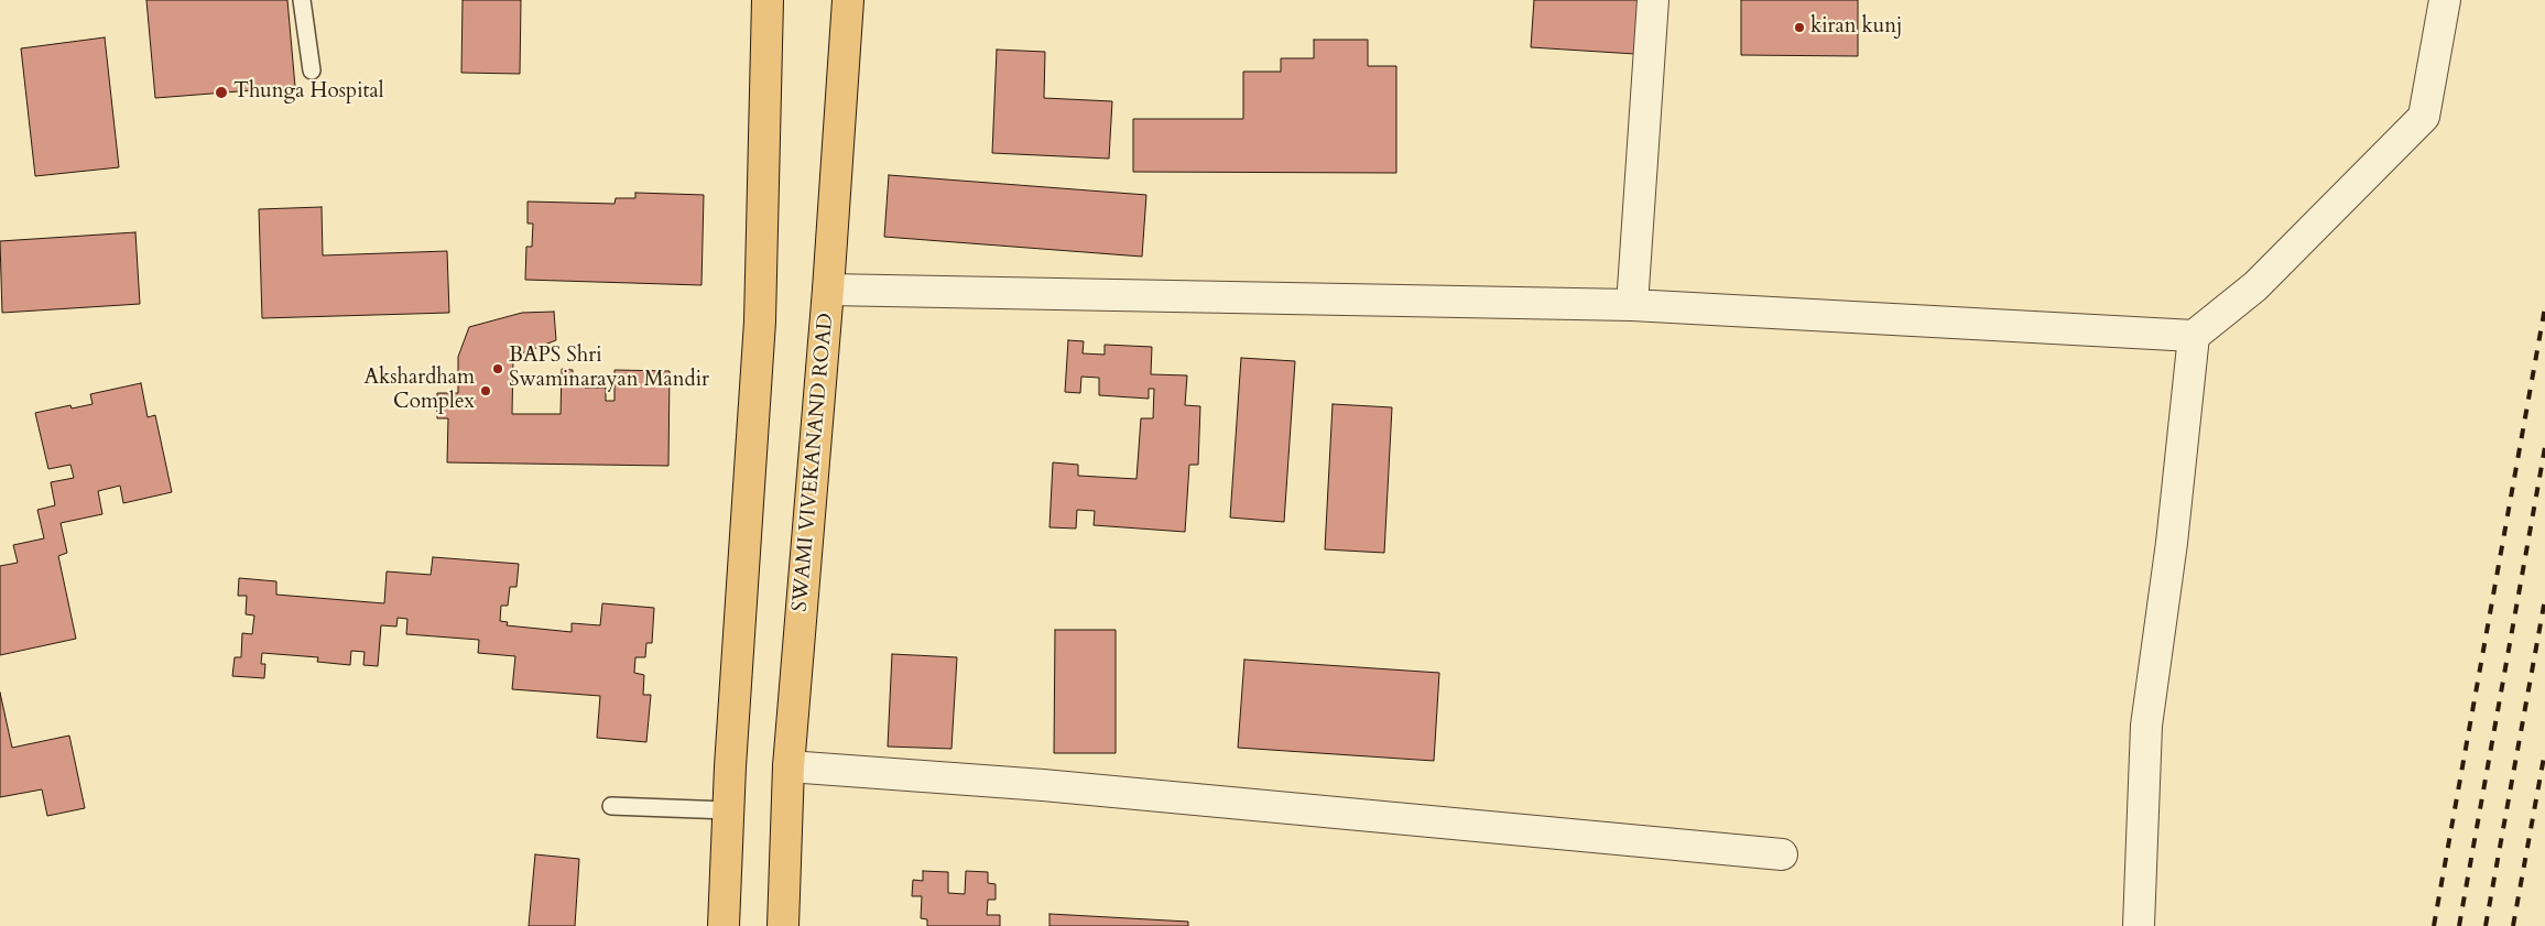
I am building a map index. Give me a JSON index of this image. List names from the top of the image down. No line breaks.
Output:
{"streets":{"main road":["SWAMI VIVEKANAND ROAD"]},"places":["kiran kunj","Thunga Hospital","BAPS Shri Swaminarayan Mandir","Akshardham Complex"]}
